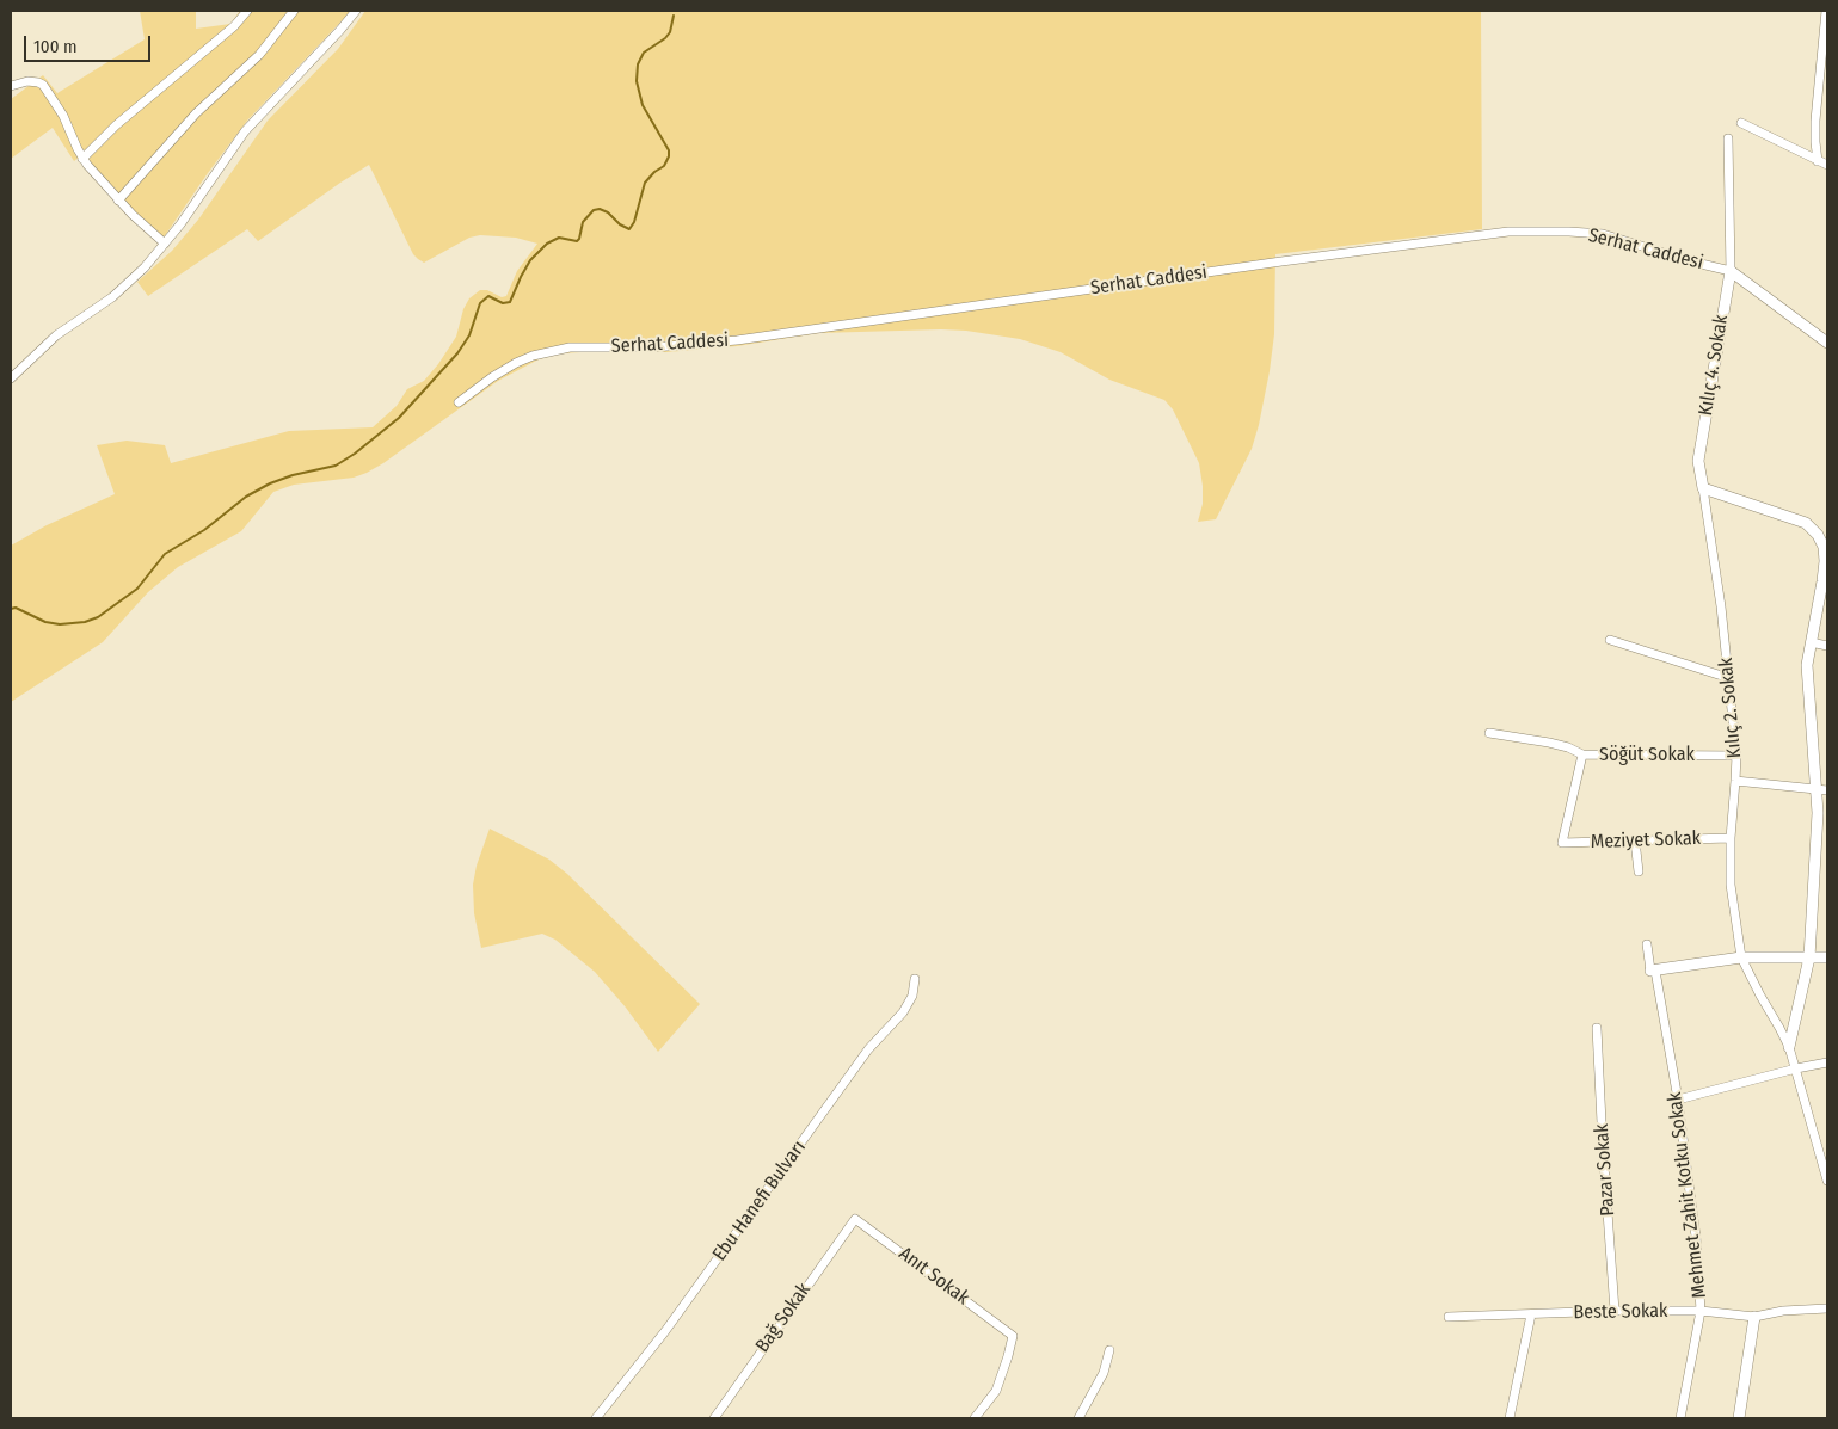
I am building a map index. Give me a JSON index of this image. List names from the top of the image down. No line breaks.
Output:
{"streets":{"street":["Serhat Caddesi","Kılıç 4. Sokak","Kılıç 2. Sokak","Söğüt Sokak","Meziyet Sokak","Pazar Sokak","Mehmet Zahit Kotku Sokak","Ebu Hanefi Bulvarı","Anıt Sokak","Beste Sokak","Bağ Sokak"]},"crossings":[["Serhat Caddesi","Kılıç 4. Sokak"],["Kılıç 4. Sokak","Kılıç 2. Sokak"],["Kılıç 2. Sokak","Söğüt Sokak"],["Kılıç 2. Sokak","Meziyet Sokak"],["Söğüt Sokak","Meziyet Sokak"],["Pazar Sokak","Beste Sokak"],["Mehmet Zahit Kotku Sokak","Beste Sokak"],["Anıt Sokak","Bağ Sokak"]],"scale_bar":"100 m"}
